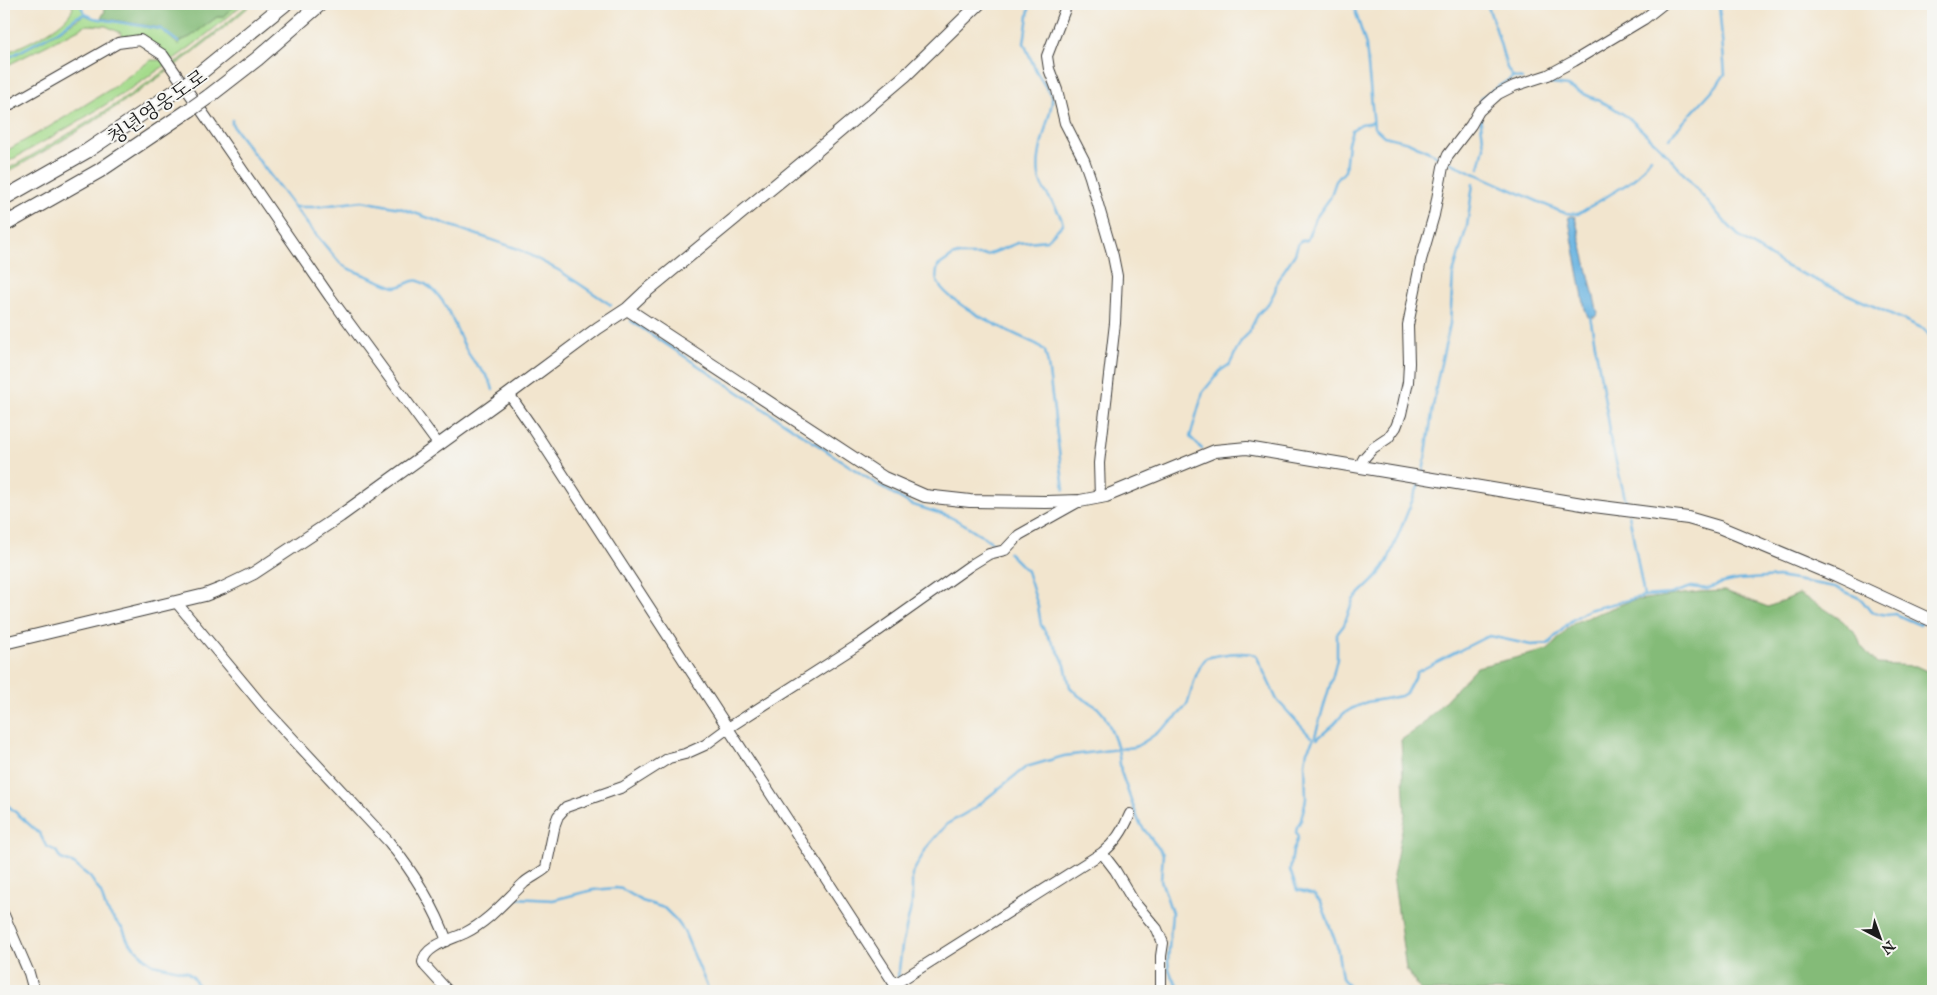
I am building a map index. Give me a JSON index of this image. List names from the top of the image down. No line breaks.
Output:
{"streets":{"highway":["청년영웅도로"]},"north":"bottom right"}
